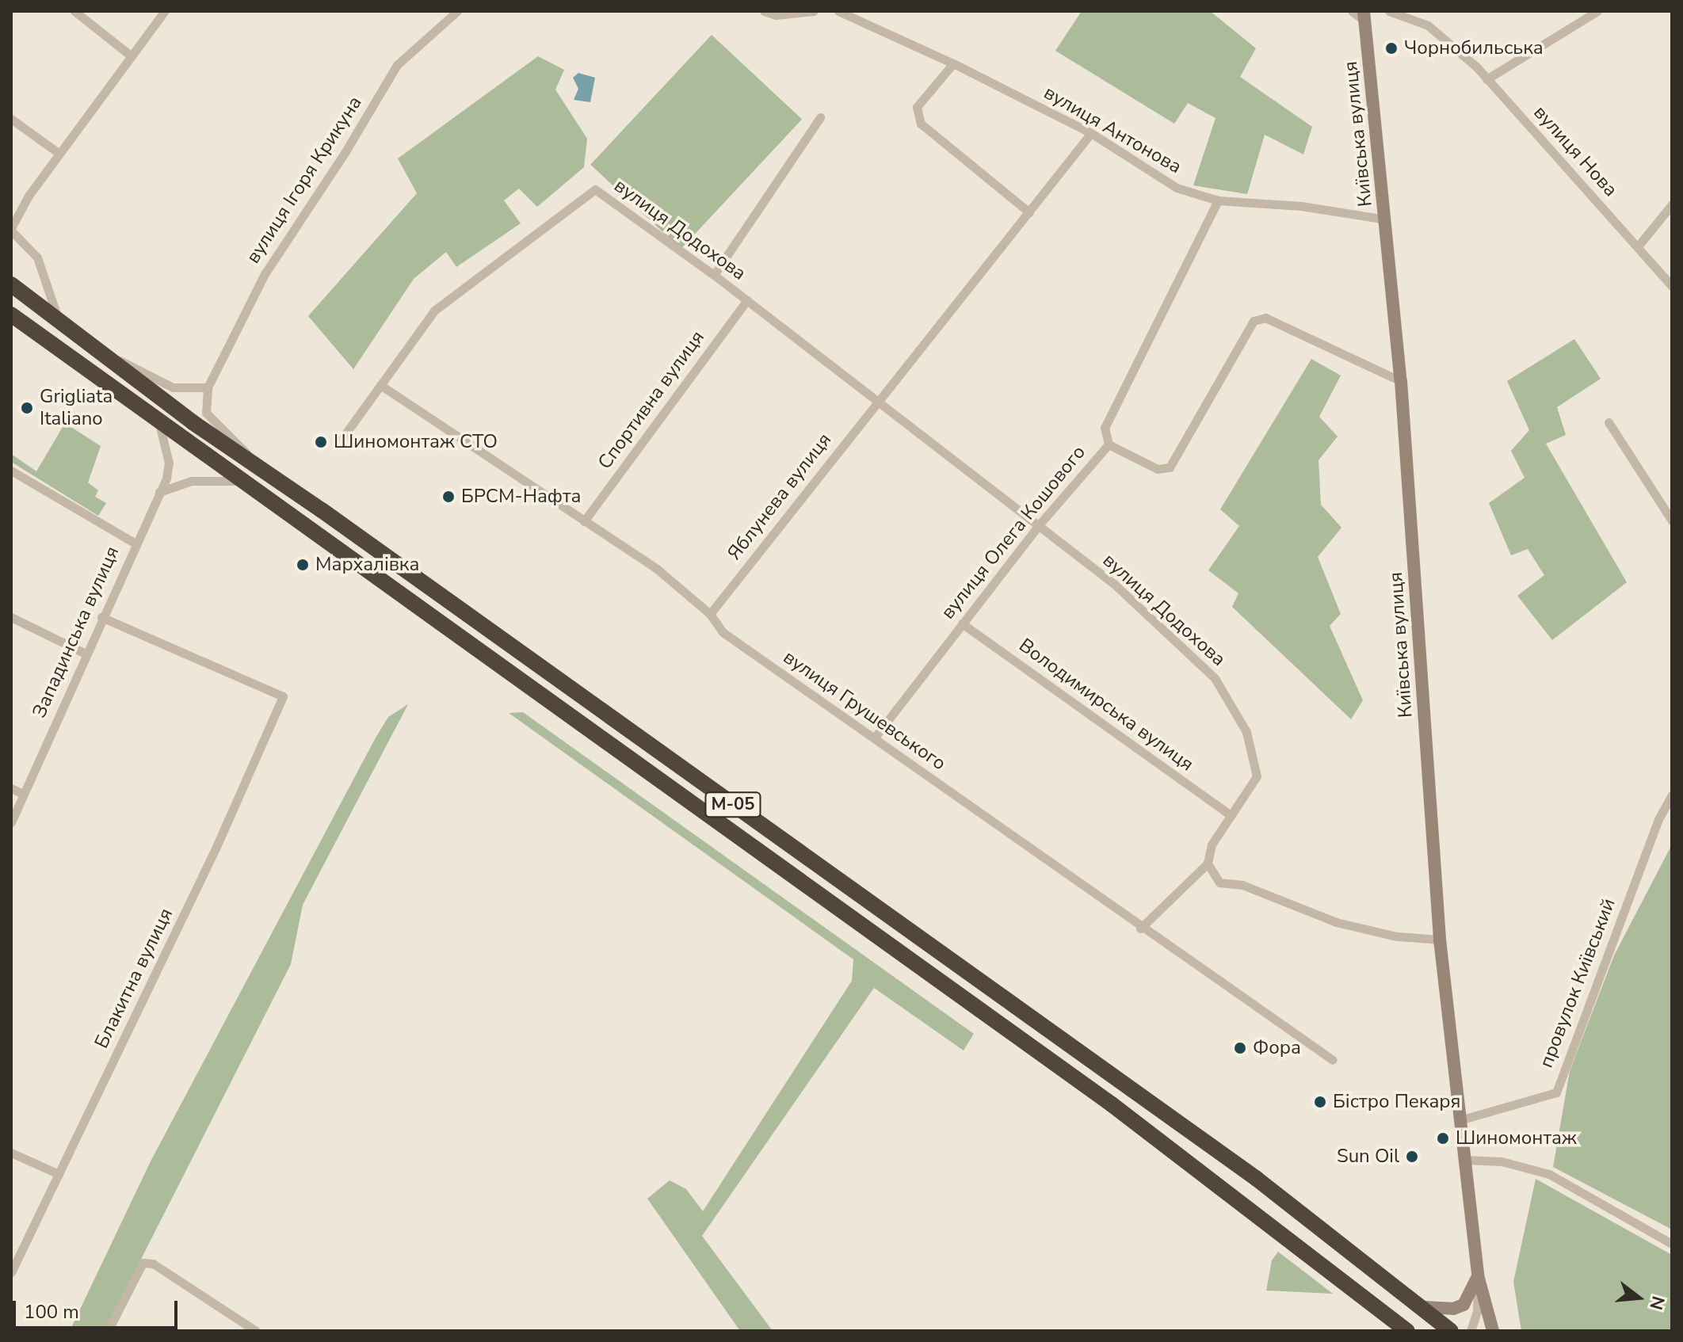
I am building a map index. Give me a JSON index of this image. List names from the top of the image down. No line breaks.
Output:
{"streets":{"highway":["М-05"],"street":["вулиця Антонова","Київська вулиця","вулиця Нова","вулиця Ігоря Крикуна","вулиця Додохова","Спортивна вулиця","Яблунева вулиця","вулиця Олега Кошового","Западинська вулиця","Володимирська вулиця","вулиця Грушевського","Блакитна вулиця","провулок Київський"]},"crossings":[["вулиця Антонова","Київська вулиця"],["вулиця Антонова","вулиця Олега Кошового"],["Київська вулиця","провулок Київський"],["вулиця Додохова","Спортивна вулиця"],["вулиця Додохова","Яблунева вулиця"],["вулиця Додохова","вулиця Олега Кошового"],["вулиця Додохова","Володимирська вулиця"],["вулиця Додохова","вулиця Грушевського"],["Спортивна вулиця","вулиця Грушевського"],["Яблунева вулиця","вулиця Грушевського"],["вулиця Олега Кошового","Володимирська вулиця"],["вулиця Олега Кошового","вулиця Грушевського"],["Западинська вулиця","М-05"],["Западинська вулиця","Блакитна вулиця"]],"places":["Чорнобильська","Grigliata Italiano","Шиномонтаж СТО","БРСМ-Нафта","Мархалівка","Фора","Бістро Пекаря","Шиномонтаж","Sun Oil"],"scale_bar":"100 m","north":"right"}
